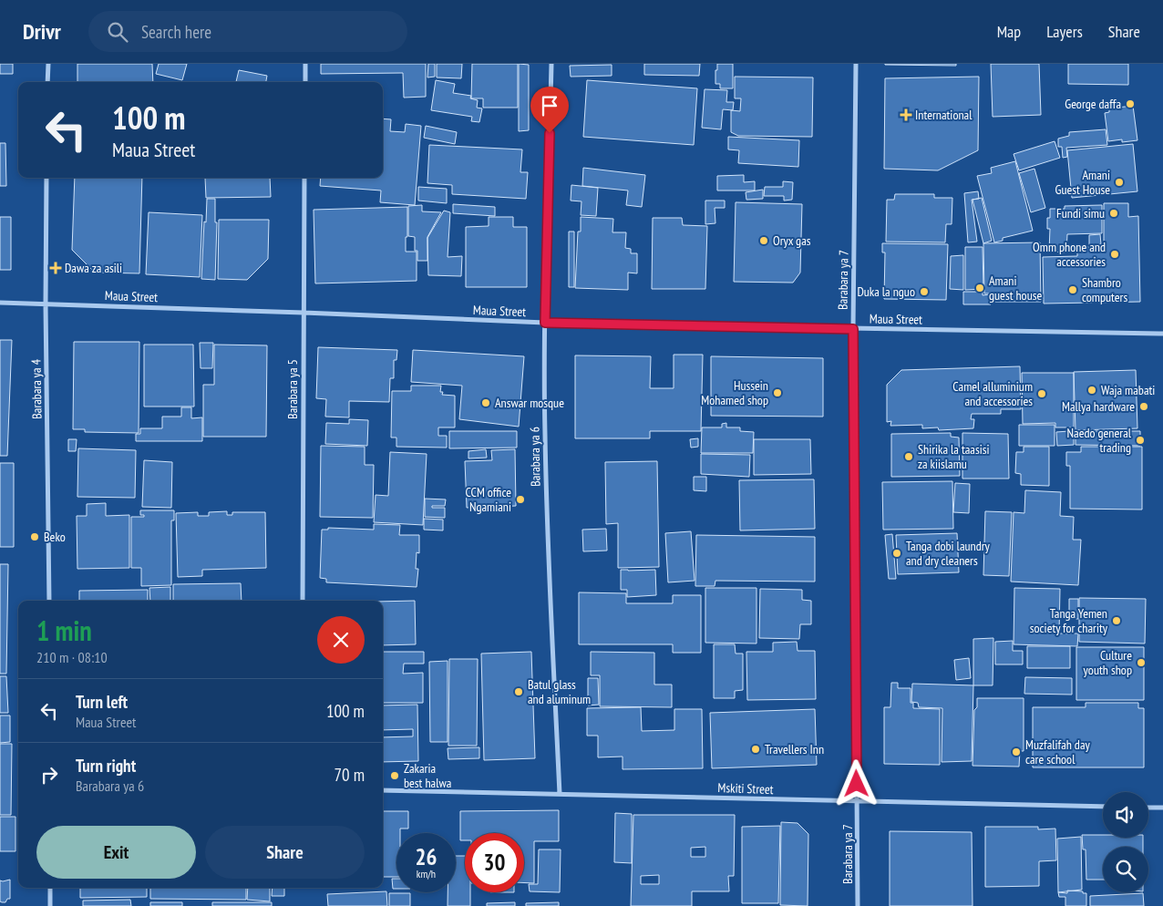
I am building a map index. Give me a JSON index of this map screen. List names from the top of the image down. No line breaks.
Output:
{"streets":{"street":["Barabara ya 7","Maua Street","Barabara ya 4","Barabara ya 5","Barabara ya 6","Mskiti Street"]},"crossings":[["Barabara ya 7","Maua Street"],["Barabara ya 7","Mskiti Street"],["Maua Street","Barabara ya 4"],["Maua Street","Barabara ya 5"],["Maua Street","Barabara ya 6"],["Barabara ya 6","Mskiti Street"]],"places":{"other":["George daffa","Amani Guest House","Fundi simu","Oryx gas","Omm phone and accessories","Amani guest house","Shambro computers","Duka la nguo","Waja mabati","Hussein Mohamed shop","Camel alluminium and accessories","Answar mosque","Mallya hardware","Naedo general trading","Shirika la taasisi za kiislamu","CCM office Ngamiani","Beko","Tanga dobi laundry and dry cleaners","Tanga Yemen society for charity","Culture youth shop","Batul glass and aluminum","Travellers Inn","Muzfalifah day care school","Zakaria best halwa"],"health":["International","Dawa za asili"]},"page":{"header":"Drivr","search":"Search here","nav":["Map","Layers","Share"],"turn":["100 m","Maua Street"],"heading":["1 min","210 m · 08:10"],"list":[{"name":"Turn left","note":"Maua Street","value":"100 m"},{"name":"Turn right","note":"Barabara ya 6","value":"70 m"}],"buttons":["Exit","Share"],"speed":"26 km/h","limit":"30"}}
